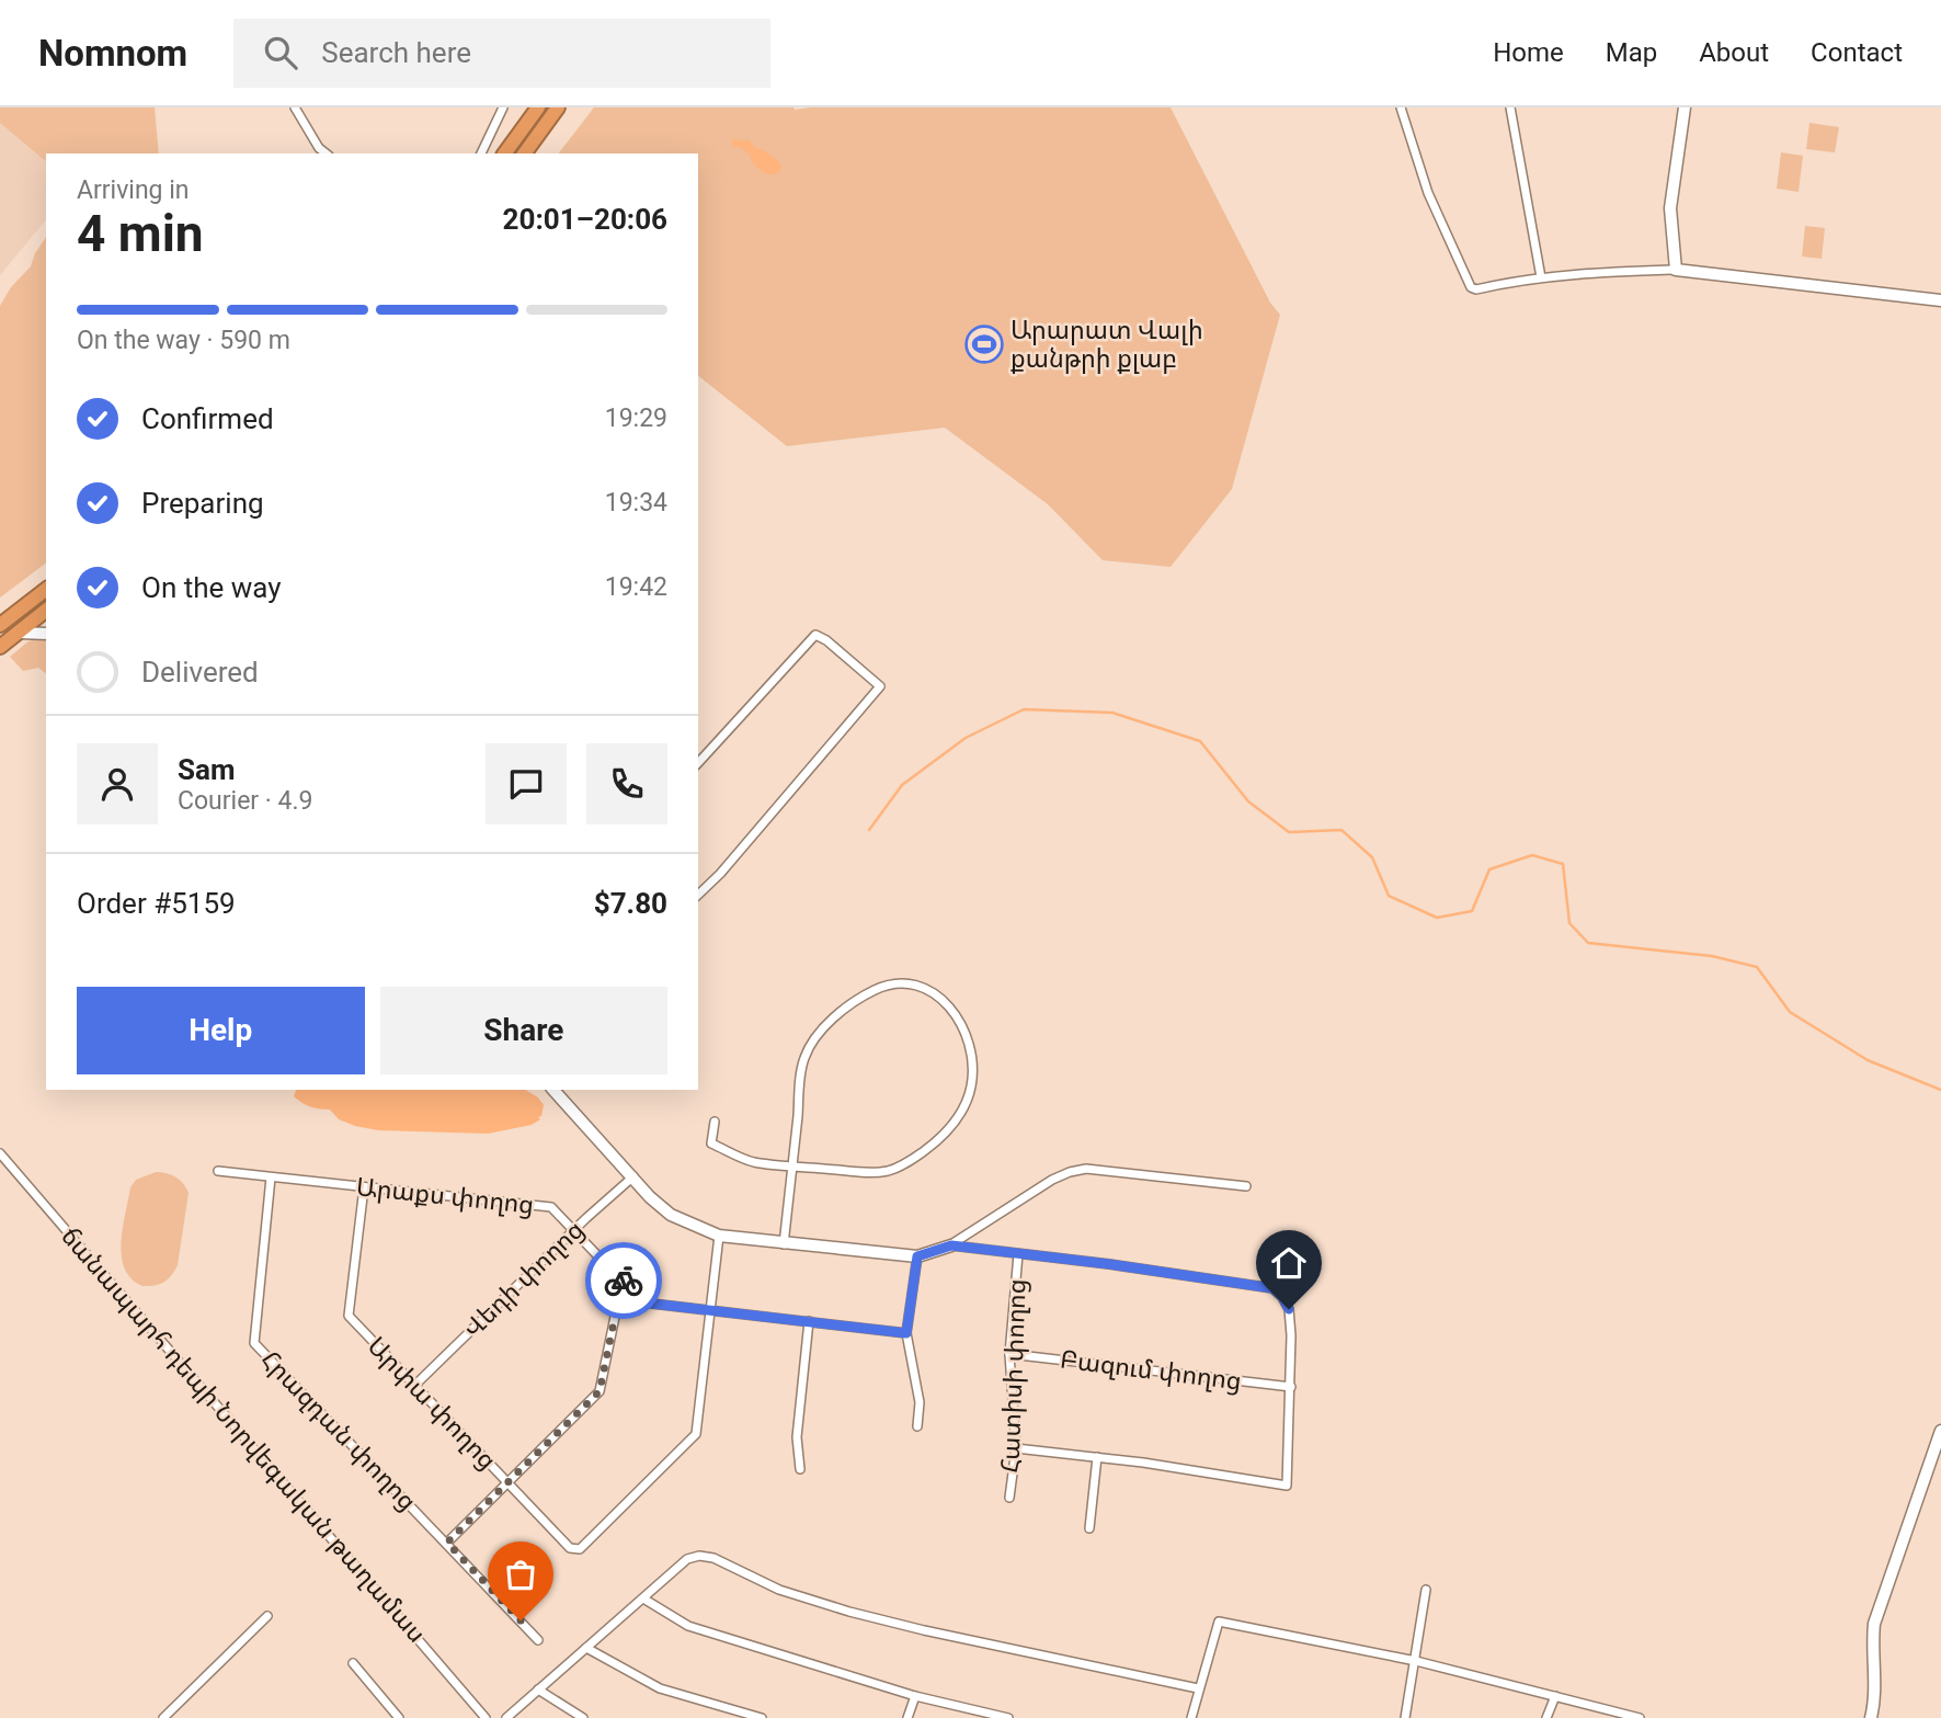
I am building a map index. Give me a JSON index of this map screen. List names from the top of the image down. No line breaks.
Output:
{"streets":{"street":["Արաքս փողոց","Վեդի փողոց","Բազում փողոց","Հատիսի փողոց","Արփա փողոց","Հրազդան փողոց","ճանապարհ դեպի Նորվեգական թաղամաս"]},"crossings":[["Արաքս փողոց","Վեդի փողոց"],["Արաքս փողոց","Արփա փողոց"],["Արաքս փողոց","Հրազդան փողոց"],["Վեդի փողոց","Արփա փողոց"],["Բազում փողոց","Հատիսի փողոց"]],"places":{"sports":["Արարատ Վալի քանթրի քլաբ"]},"page":{"header":"Nomnom","search":"Search here","nav":["Home","Map","About","Contact"],"heading":["4 min","Arriving in","20:01–20:06"],"panel":["Sam","Courier · 4.9","Order #5159","$7.80"],"bar":"On the way · 590 m","list":[["Confirmed","19:29"],["Preparing","19:34"],["On the way","19:42"],"Delivered"],"buttons":["Help","Share"]}}
